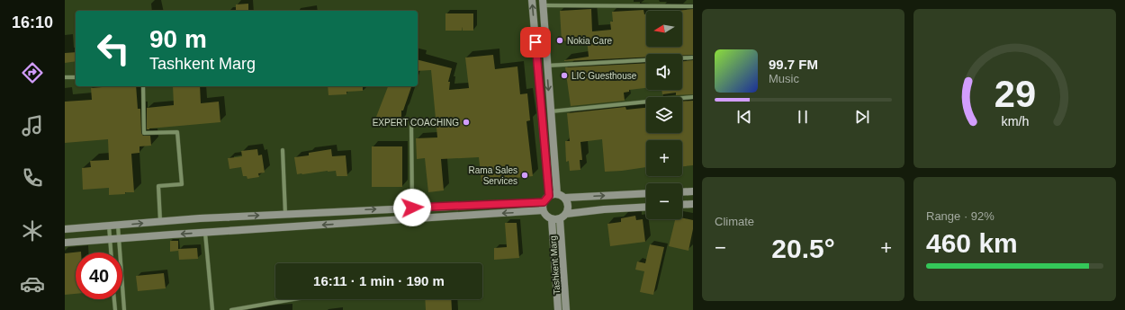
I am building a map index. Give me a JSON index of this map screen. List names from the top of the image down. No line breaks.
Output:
{"streets":{"street":["Tashkent Marg"]},"places":["Nokia Care","LIC Guesthouse","EXPERT COACHING","Rama Sales Services"],"north":"left","page":{"tabs":"16:10","map_buttons":["+","−"],"turn":["90 m","Tashkent Marg"],"song":["99.7 FM","Music"],"tile":["Climate",["Range · 92%","460 km"]],"heat":["−","20.5°","+"],"limit":"40","trip":"16:11 · 1 min · 190 m","gauge":["29","km/h"]}}
